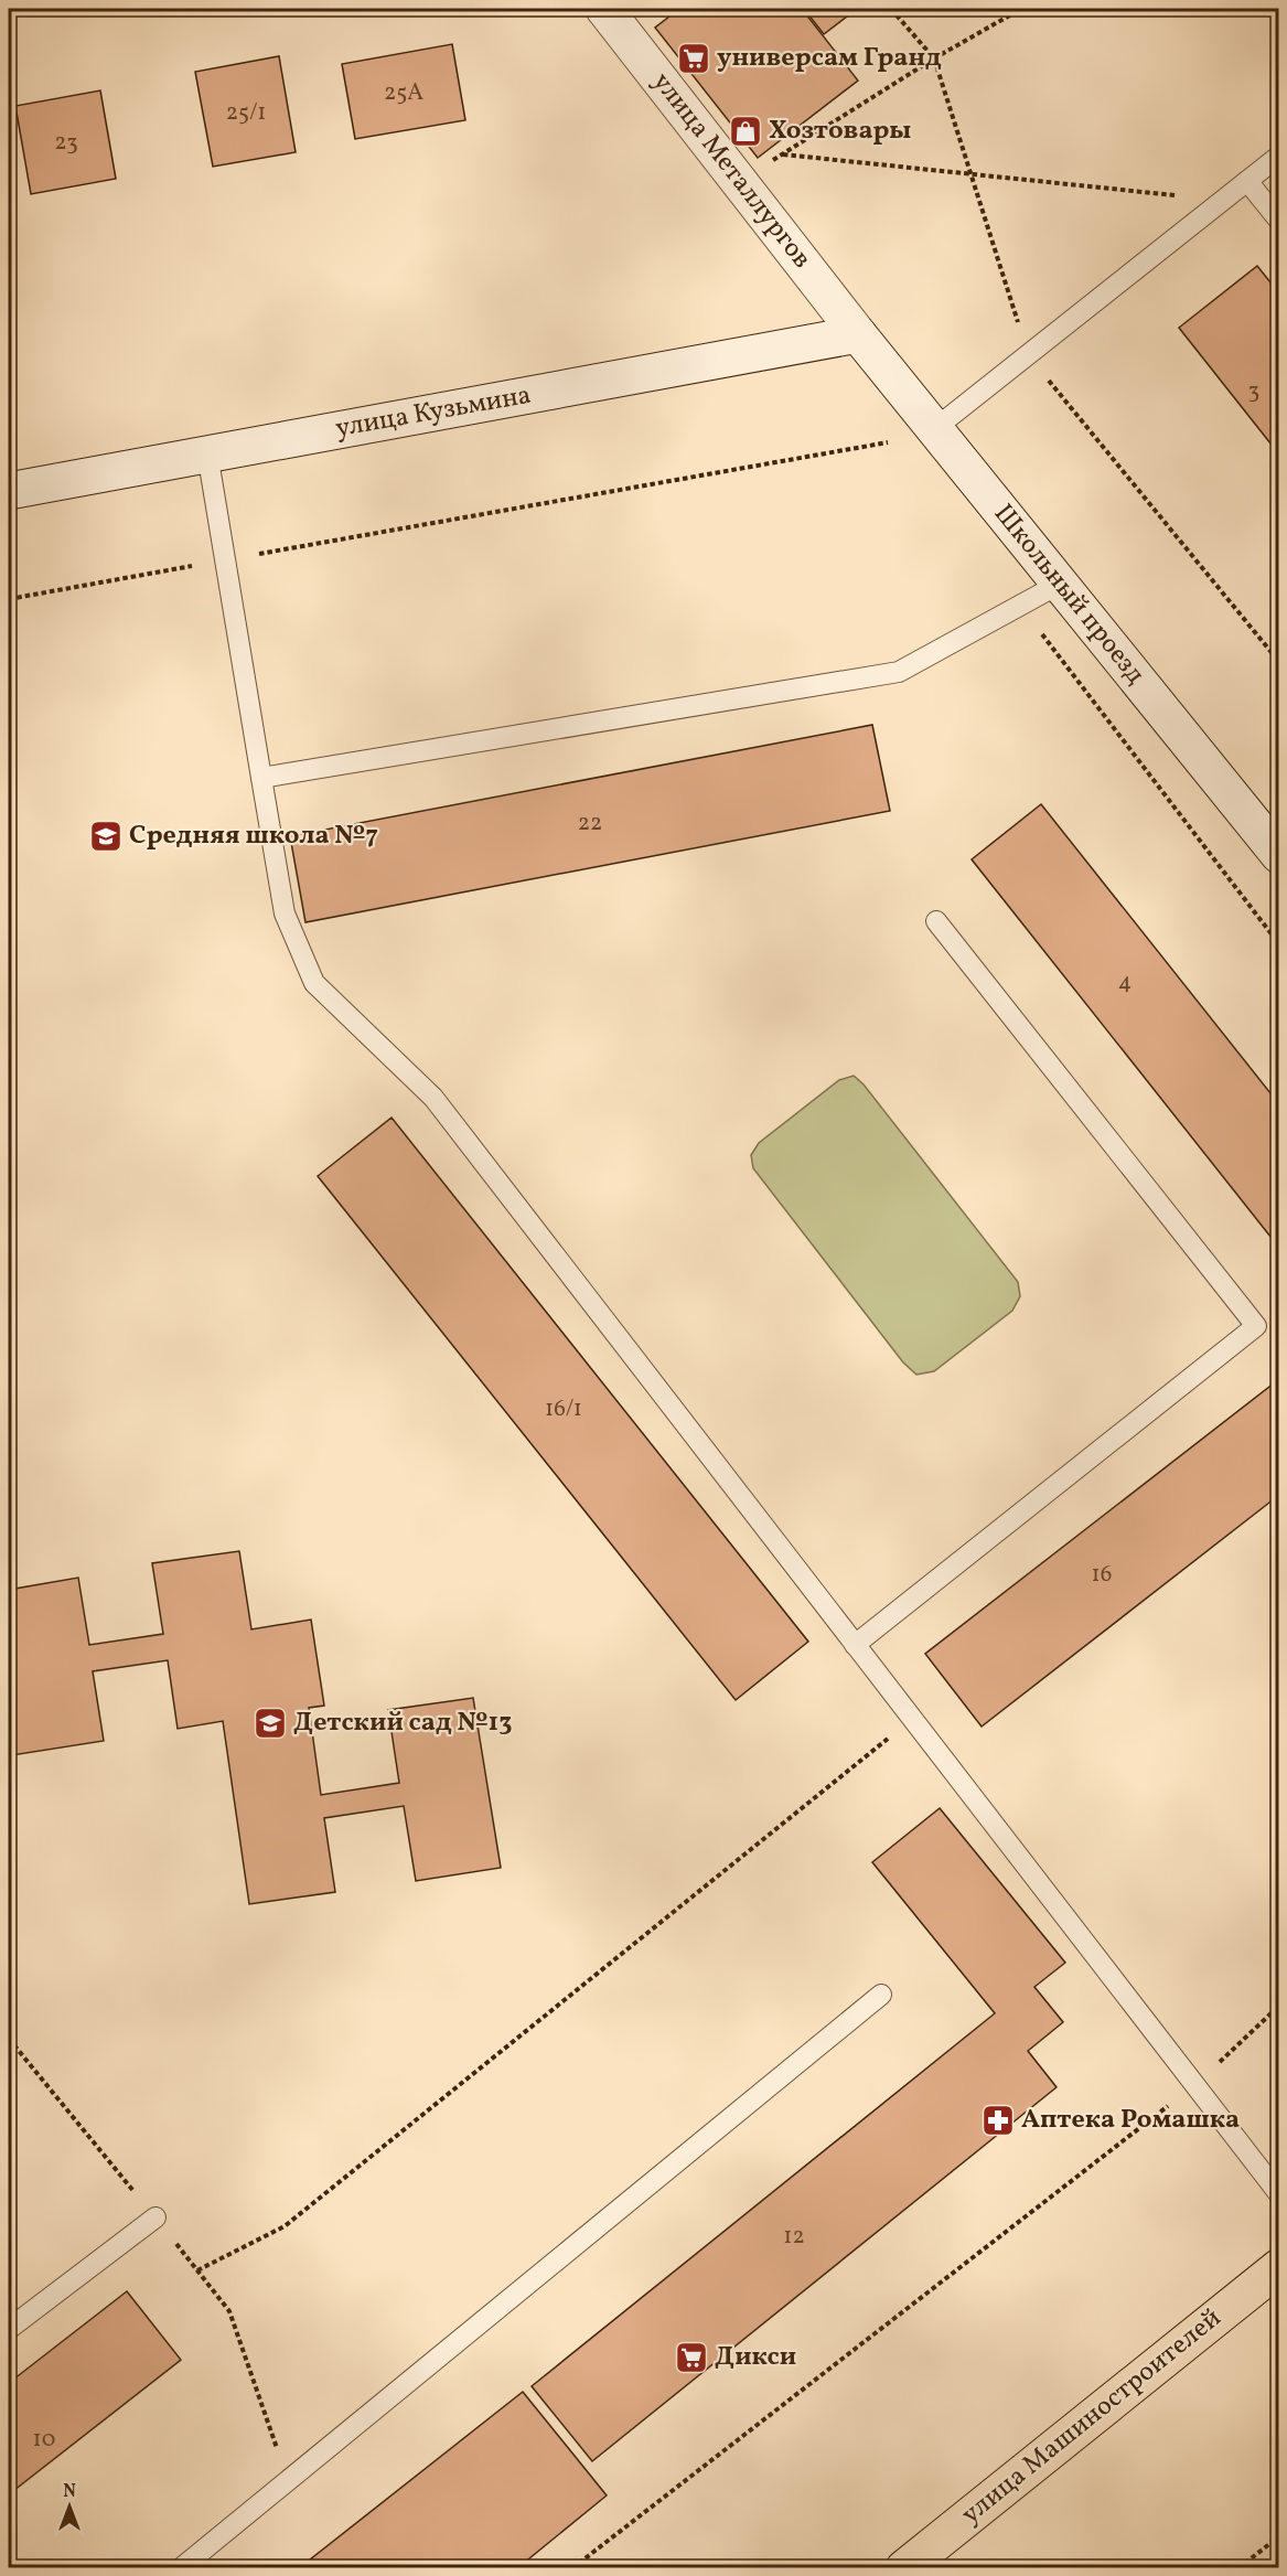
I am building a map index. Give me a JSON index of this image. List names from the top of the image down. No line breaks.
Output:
{"streets":{"main road":["улица Металлургов","улица Кузьмина","Школьный проезд","улица Машиностроителей"]},"crossings":[["улица Металлургов","улица Кузьмина"],["улица Металлургов","Школьный проезд"],["улица Кузьмина","Школьный проезд"]],"places":{"supermarket":["универсам Гранд","Дикси"],"shop":["Хозтовары"],"school or university":["Средняя школа №7","Детский сад №13"],"pharmacy":["Аптека Ромашка"]},"house_numbers":["25А","25/1","23","3","22","4","16/1","16","12","10"],"north":"top"}
